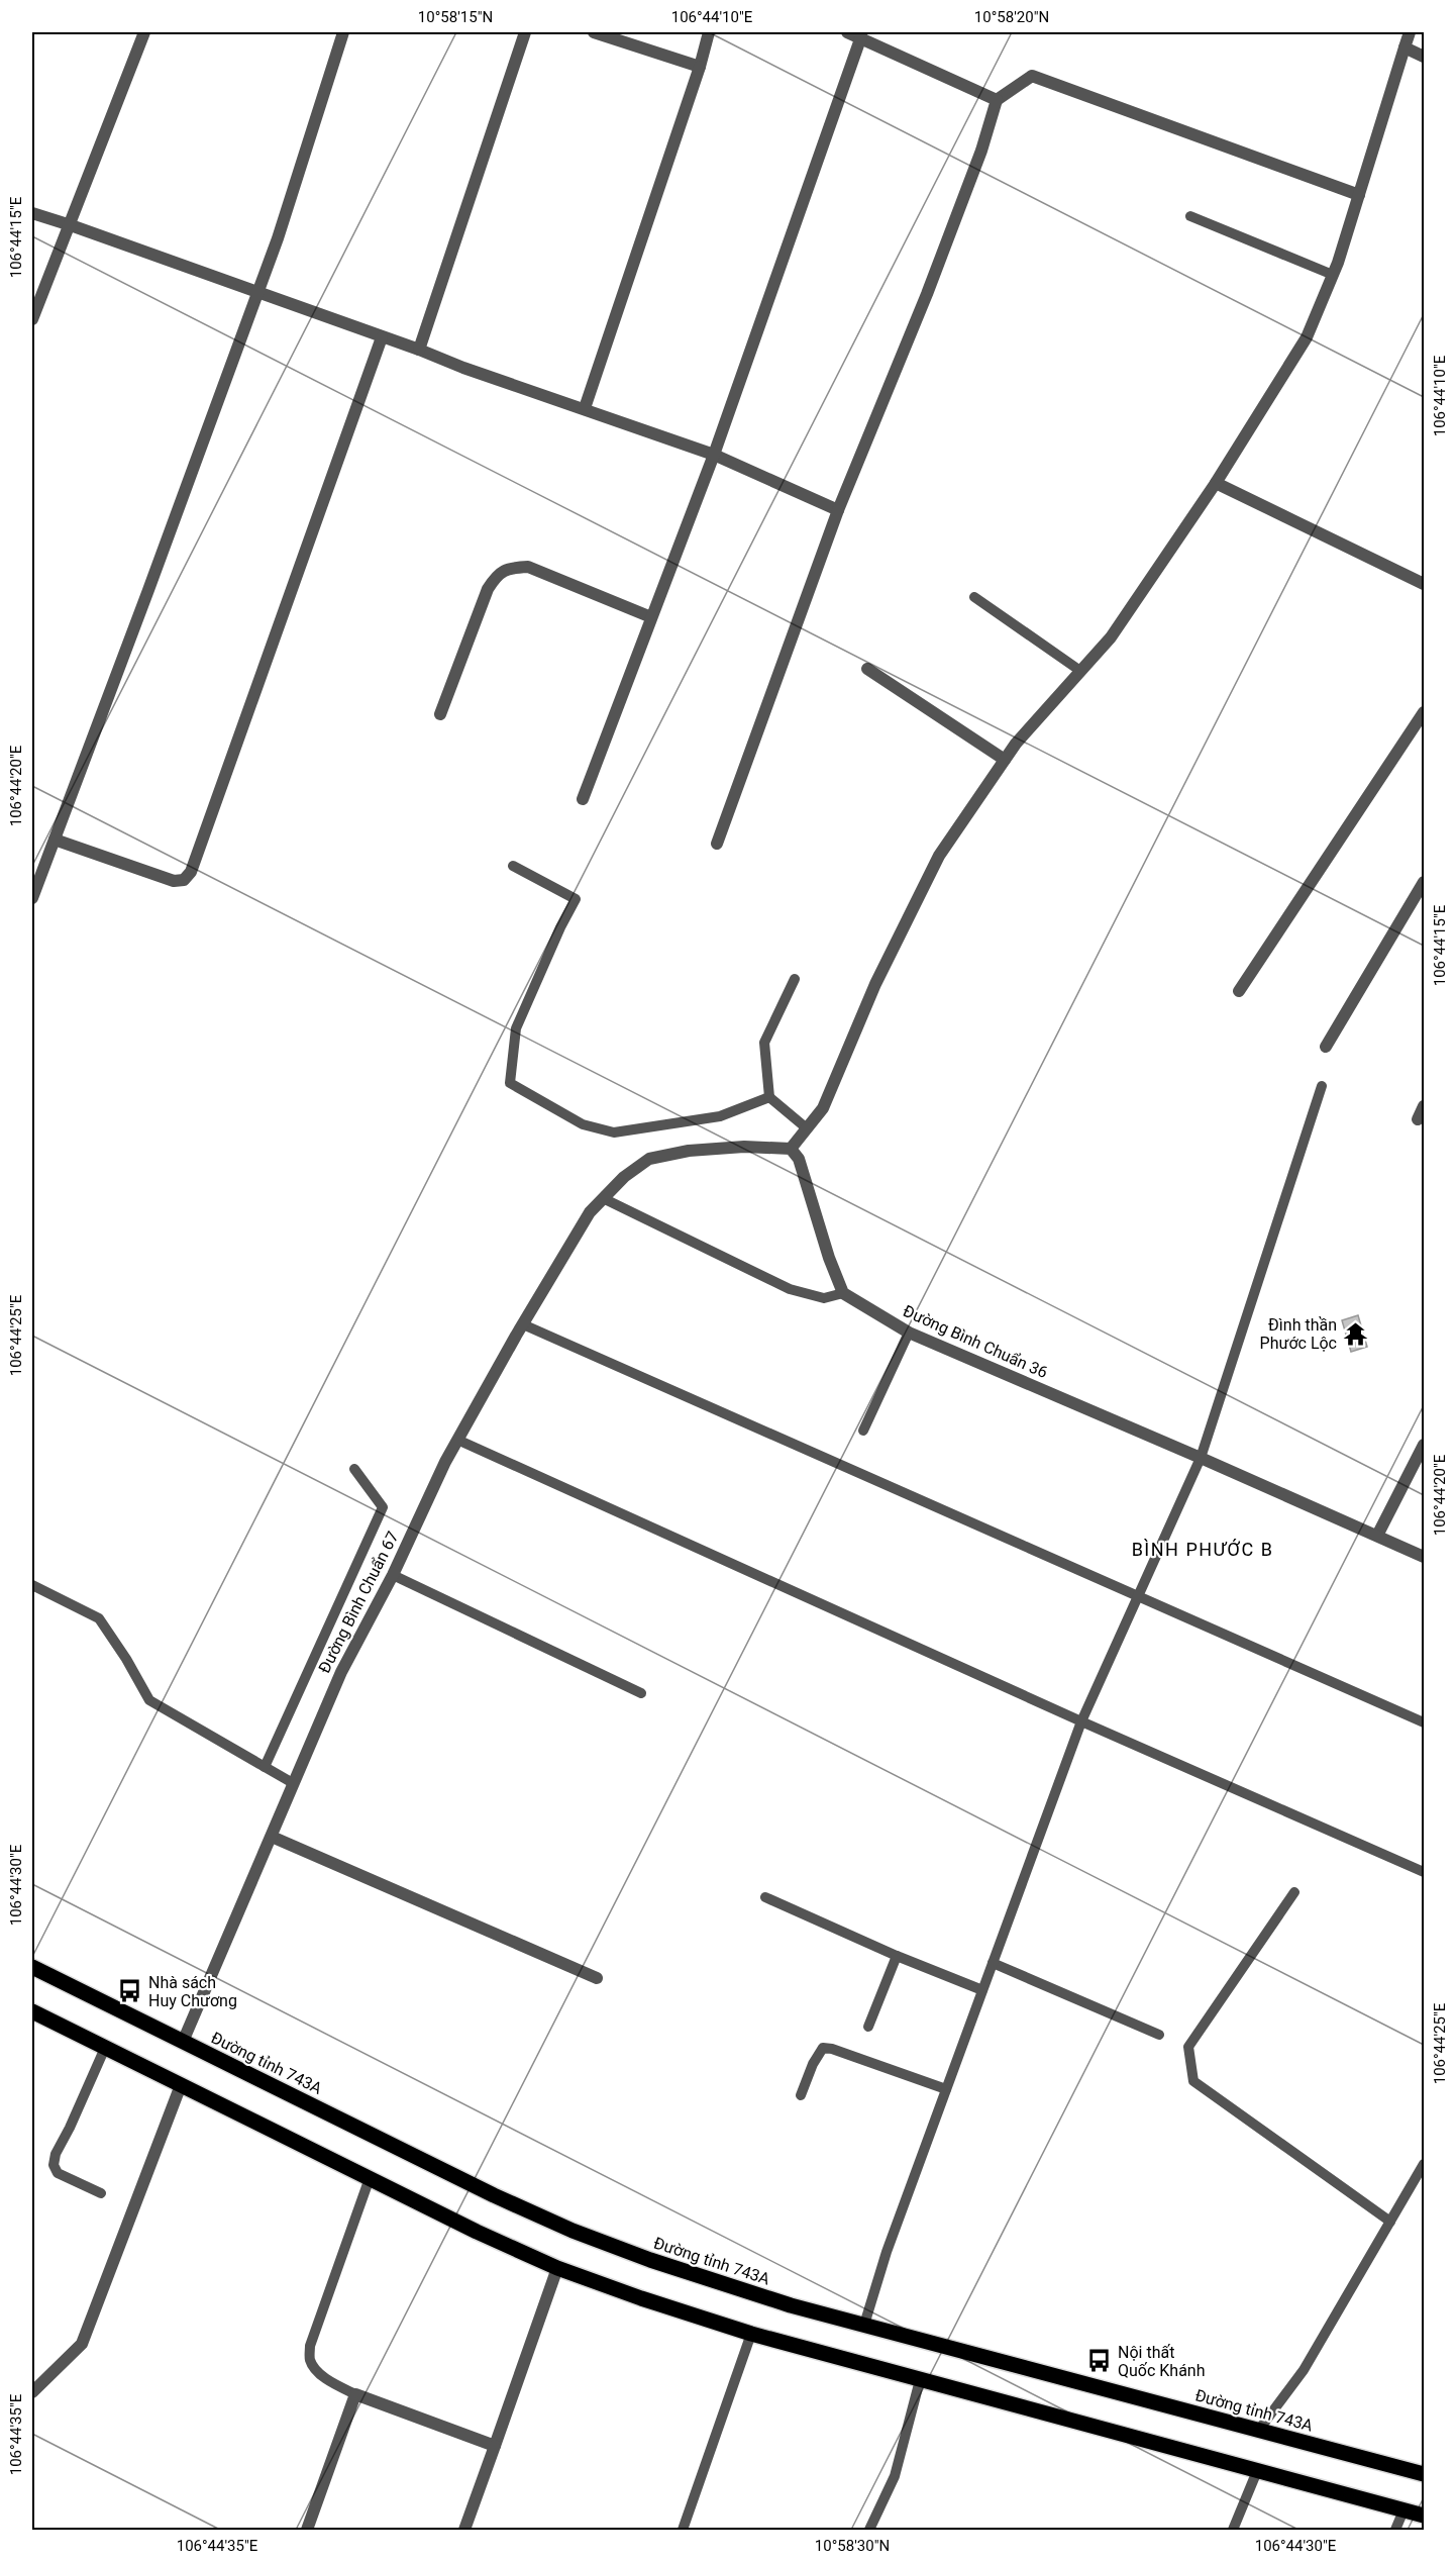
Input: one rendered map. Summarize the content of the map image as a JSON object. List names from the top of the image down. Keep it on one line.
{"streets":{"main road":["Đường tỉnh 743A"],"street":["Đường Bình Chuẩn 36","Đường Bình Chuẩn 67"]},"crossings":[["Đường Bình Chuẩn 67","Đường tỉnh 743A"]],"districts":["BÌNH PHƯỚC B"],"places":{"temple":["Đình thần Phước Lộc"],"bus stop":["Nhà sách Huy Chương","Nội thất Quốc Khánh"]},"coordinates":["10°58'15\"N","106°44'10\"E","10°58'20\"N","106°44'15\"E","106°44'20\"E","106°44'25\"E","106°44'30\"E","106°44'35\"E","10°58'30\"N"]}
